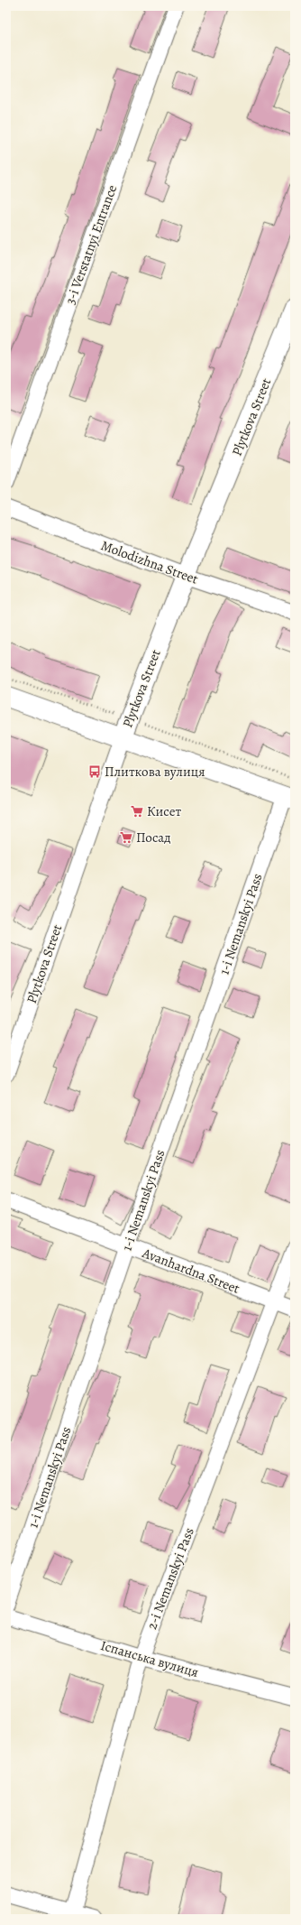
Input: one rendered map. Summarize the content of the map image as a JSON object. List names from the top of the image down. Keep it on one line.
{"streets":{"street":["3-i Verstatnyi Entrance","Plytkova Street","Molodizhna Street","1-i Nemanskyi Pass","Avanhardna Street","2-i Nemanskyi Pass","Іспанська вулиця"]},"crossings":[["Plytkova Street","Molodizhna Street"],["1-i Nemanskyi Pass","Avanhardna Street"],["Avanhardna Street","2-i Nemanskyi Pass"],["2-i Nemanskyi Pass","Іспанська вулиця"]],"places":{"bus stop":["Плиткова вулиця"],"supermarket":["Кисет","Посад"]}}
